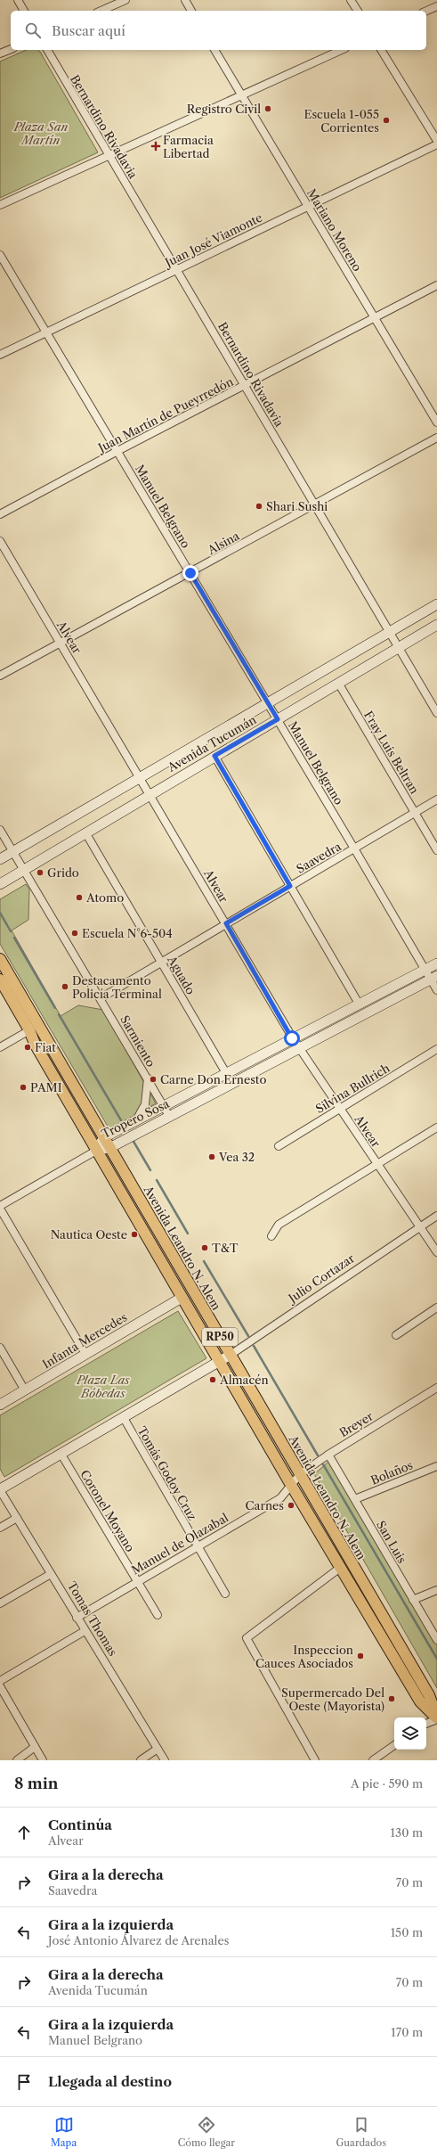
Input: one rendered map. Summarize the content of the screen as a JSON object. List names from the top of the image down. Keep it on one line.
{"streets":{"main road":["Avenida Leandro N. Alem","RP50"],"street":["Bernardino Rivadavia","Mariano Moreno","Juan José Viamonte","Juan Martín de Pueyrredón","Manuel Belgrano","Alsina","Alvear","Avenida Tucumán","Fray Luis Beltran","Saavedra","Aguado","Sarmiento","Silvina Bullrich","Tropero Sosa","Julio Cortazar","Infanta Mercedes","Breyer","Bolaños","Tomás Godoy Cruz","Coronel Moyano","San Luis","Manuel de Olazabal","Tomas Thomas"]},"crossings":[["Bernardino Rivadavia","Juan José Viamonte"],["Bernardino Rivadavia","Juan Martín de Pueyrredón"],["Bernardino Rivadavia","Alsina"],["Bernardino Rivadavia","Avenida Tucumán"],["Mariano Moreno","Juan José Viamonte"],["Mariano Moreno","Juan Martín de Pueyrredón"],["Juan José Viamonte","Manuel Belgrano"],["Juan Martín de Pueyrredón","Manuel Belgrano"],["Manuel Belgrano","Alsina"],["Manuel Belgrano","Avenida Tucumán"],["Manuel Belgrano","Saavedra"],["Manuel Belgrano","Tropero Sosa"],["Alsina","Alvear"],["Alvear","Avenida Tucumán"],["Alvear","Saavedra"],["Alvear","Silvina Bullrich"],["Alvear","Tropero Sosa"],["Alvear","Julio Cortazar"],["Avenida Tucumán","Fray Luis Beltran"],["Avenida Tucumán","Aguado"],["Avenida Tucumán","Sarmiento"],["Fray Luis Beltran","Saavedra"],["Saavedra","Aguado"],["Saavedra","Sarmiento"],["Aguado","Tropero Sosa"],["Sarmiento","Tropero Sosa"],["Tropero Sosa","Avenida Leandro N. Alem"],["Avenida Leandro N. Alem","Julio Cortazar"],["Avenida Leandro N. Alem","Infanta Mercedes"],["Avenida Leandro N. Alem","Breyer"],["Avenida Leandro N. Alem","Manuel de Olazabal"],["Julio Cortazar","Tomás Godoy Cruz"],["Julio Cortazar","Coronel Moyano"],["Julio Cortazar","Tomas Thomas"],["Breyer","San Luis"],["Breyer","Manuel de Olazabal"],["Bolaños","San Luis"],["Tomás Godoy Cruz","Manuel de Olazabal"],["Coronel Moyano","Manuel de Olazabal"],["Manuel de Olazabal","Tomas Thomas"]],"parks":["Plaza San Martín","Plaza Las Bóbedas"],"places":{"other":["Registro Civil","Escuela 1-055 Corrientes","Shari Sushi","Grido","Atomo","Escuela N°6-504","Destacamento Policía Terminal","Fiat","Carne Don Ernesto","PAMI","Vea 32","Nautica Oeste","T&T","Almacén","Carnes","Inspeccion Cauces Asociados","Supermercado Del Oeste (Mayorista)"],"health":["Farmacia Libertad"]},"page":{"search":"Buscar aquí","heading":["8 min","A pie · 590 m"],"list":[["Continúa","Alvear","130 m"],["Gira a la derecha","Saavedra","70 m"],["Gira a la izquierda","José Antonio Álvarez de Arenales","150 m"],["Gira a la derecha","Avenida Tucumán","70 m"],["Gira a la izquierda","Manuel Belgrano","170 m"],"Llegada al destino"],"nav":["Mapa","Cómo llegar","Guardados"]}}
